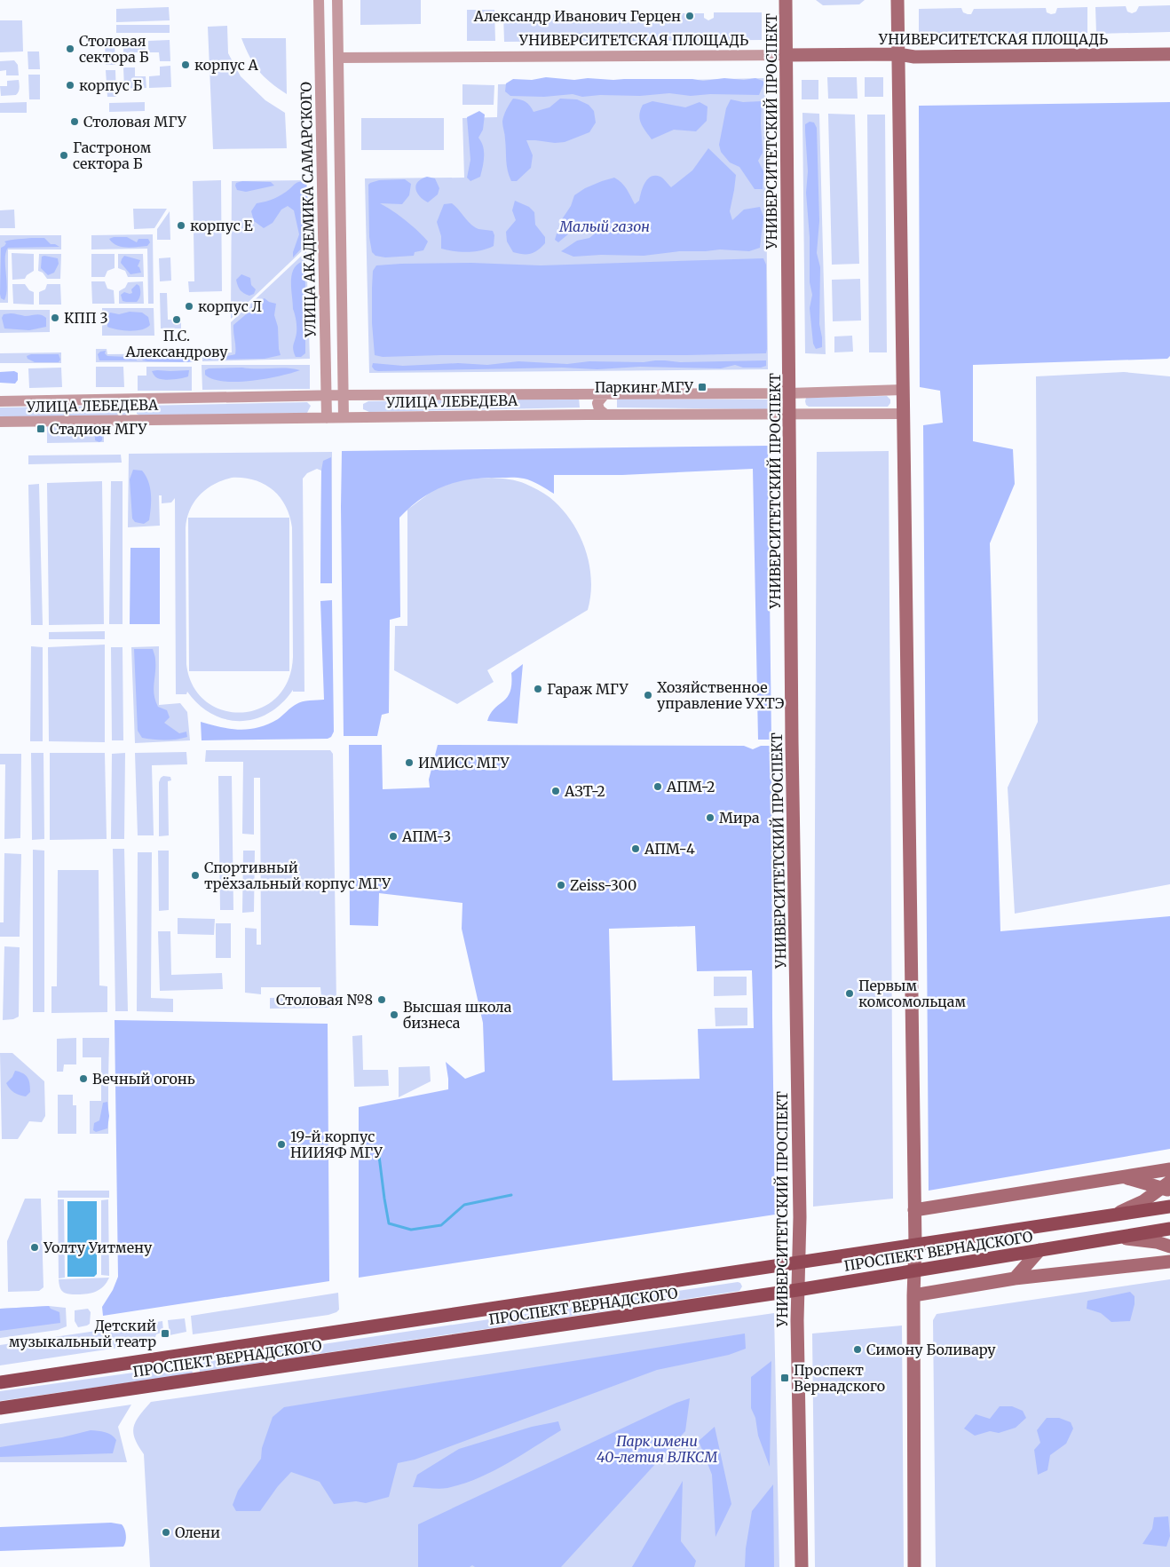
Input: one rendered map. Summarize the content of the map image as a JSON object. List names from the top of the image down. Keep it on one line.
{"streets":{"main road":["УНИВЕРСИТЕТСКАЯ ПЛОЩАДЬ","УНИВЕРСИТЕТСКИЙ ПРОСПЕКТ","ПРОСПЕКТ ВЕРНАДСКОГО"],"street":["УЛИЦА АКАДЕМИКА САМАРСКОГО","УЛИЦА ЛЕБЕДЕВА"]},"crossings":[["УНИВЕРСИТЕТСКАЯ ПЛОЩАДЬ","УНИВЕРСИТЕТСКИЙ ПРОСПЕКТ"],["УНИВЕРСИТЕТСКИЙ ПРОСПЕКТ","УЛИЦА ЛЕБЕДЕВА"],["УНИВЕРСИТЕТСКИЙ ПРОСПЕКТ","ПРОСПЕКТ ВЕРНАДСКОГО"],["УЛИЦА АКАДЕМИКА САМАРСКОГО","УЛИЦА ЛЕБЕДЕВА"]],"parks":["Малый газон","Парк имени 40-летия ВЛКСМ"],"places":{"other":["Александр Иванович Герцен","Столовая сектора Б","корпус А","корпус Б","Столовая МГУ","Гастроном сектора Б","корпус Е","корпус Л","КПП 3","П.С. Александрову","Гараж МГУ","Хозяйственное управление УХТЭ","ИМИСС МГУ","АПМ-2","АЗТ-2","Мира","АПМ-3","АПМ-4","Спортивный трёхзальный корпус МГУ","Zeiss-300","Первым комсомольцам","Столовая №8","Высшая школа бизнеса","Вечный огонь","19-й корпус НИИЯФ МГУ","Уолту Уитмену","Симону Боливару","Олени"],"transit":["Паркинг МГУ","Стадион МГУ","Детский музыкальный театр","Проспект Вернадского"]}}
